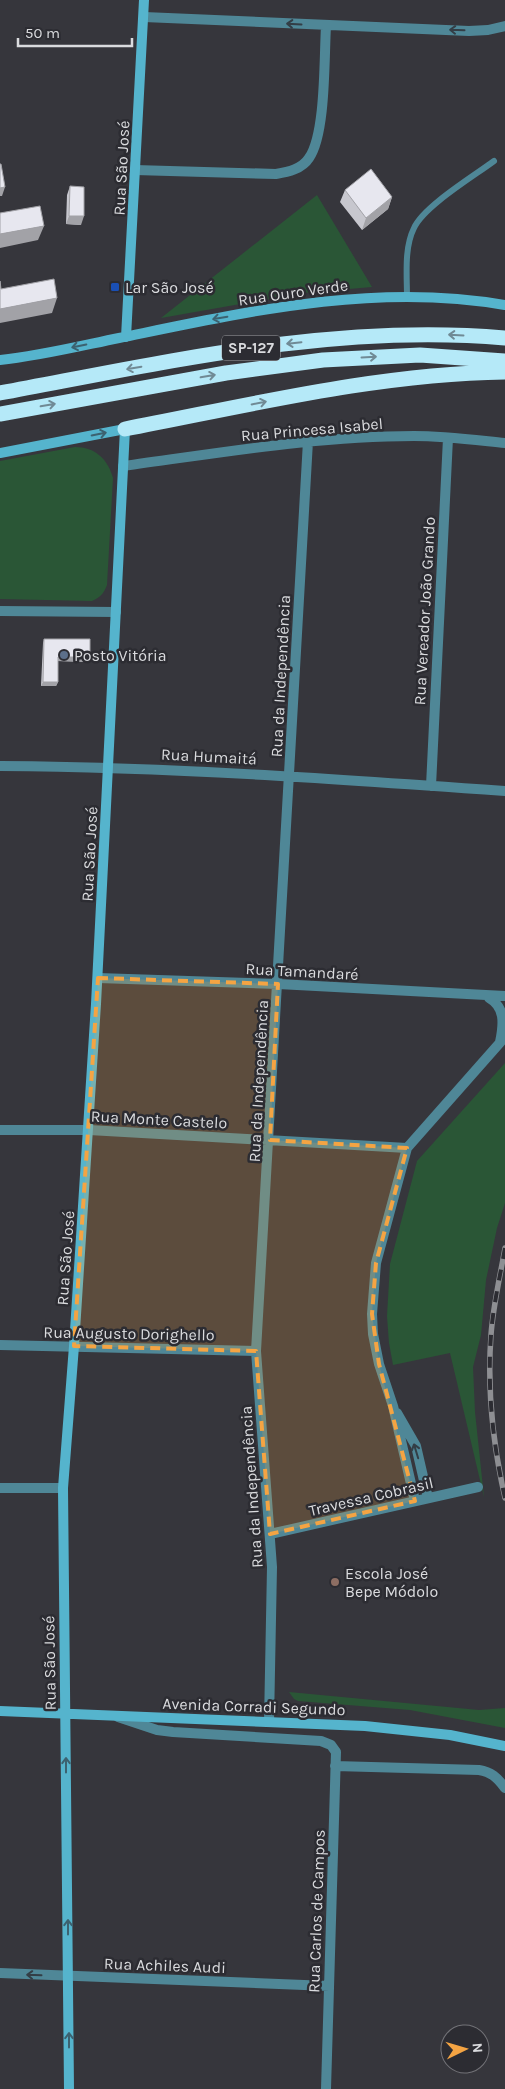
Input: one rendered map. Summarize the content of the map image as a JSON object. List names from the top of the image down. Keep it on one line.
{"streets":{"highway":["SP-127"],"street":["Rua São José","Rua Ouro Verde","Rua Princesa Isabel","Rua Vereador João Grando","Rua da Independência","Rua Humaitá","Rua Tamandaré","Rua Monte Castelo","Rua Augusto Dorighello","Travessa Cobrasil","Avenida Corradi Segundo","Rua Carlos de Campos","Rua Achiles Audi"]},"crossings":[["Rua São José","Rua Ouro Verde"],["Rua São José","Rua Princesa Isabel"],["Rua São José","Rua Humaitá"],["Rua São José","Rua Tamandaré"],["Rua São José","Rua Monte Castelo"],["Rua São José","Rua Augusto Dorighello"],["Rua São José","Avenida Corradi Segundo"],["Rua São José","Rua Achiles Audi"],["Rua Princesa Isabel","Rua Vereador João Grando"],["Rua Princesa Isabel","Rua da Independência"],["Rua Vereador João Grando","Rua Humaitá"],["Rua da Independência","Rua Humaitá"],["Rua da Independência","Rua Tamandaré"],["Rua da Independência","Rua Monte Castelo"],["Rua da Independência","Rua Augusto Dorighello"],["Rua da Independência","Travessa Cobrasil"],["Rua da Independência","Avenida Corradi Segundo"],["Avenida Corradi Segundo","Rua Carlos de Campos"],["Rua Carlos de Campos","Rua Achiles Audi"]],"one_way":["Rua Ouro Verde"],"places":{"transit":["Lar São José"],"other":["Posto Vitória","Escola José Bepe Módolo"]},"scale_bar":"50 m","north":"right"}
